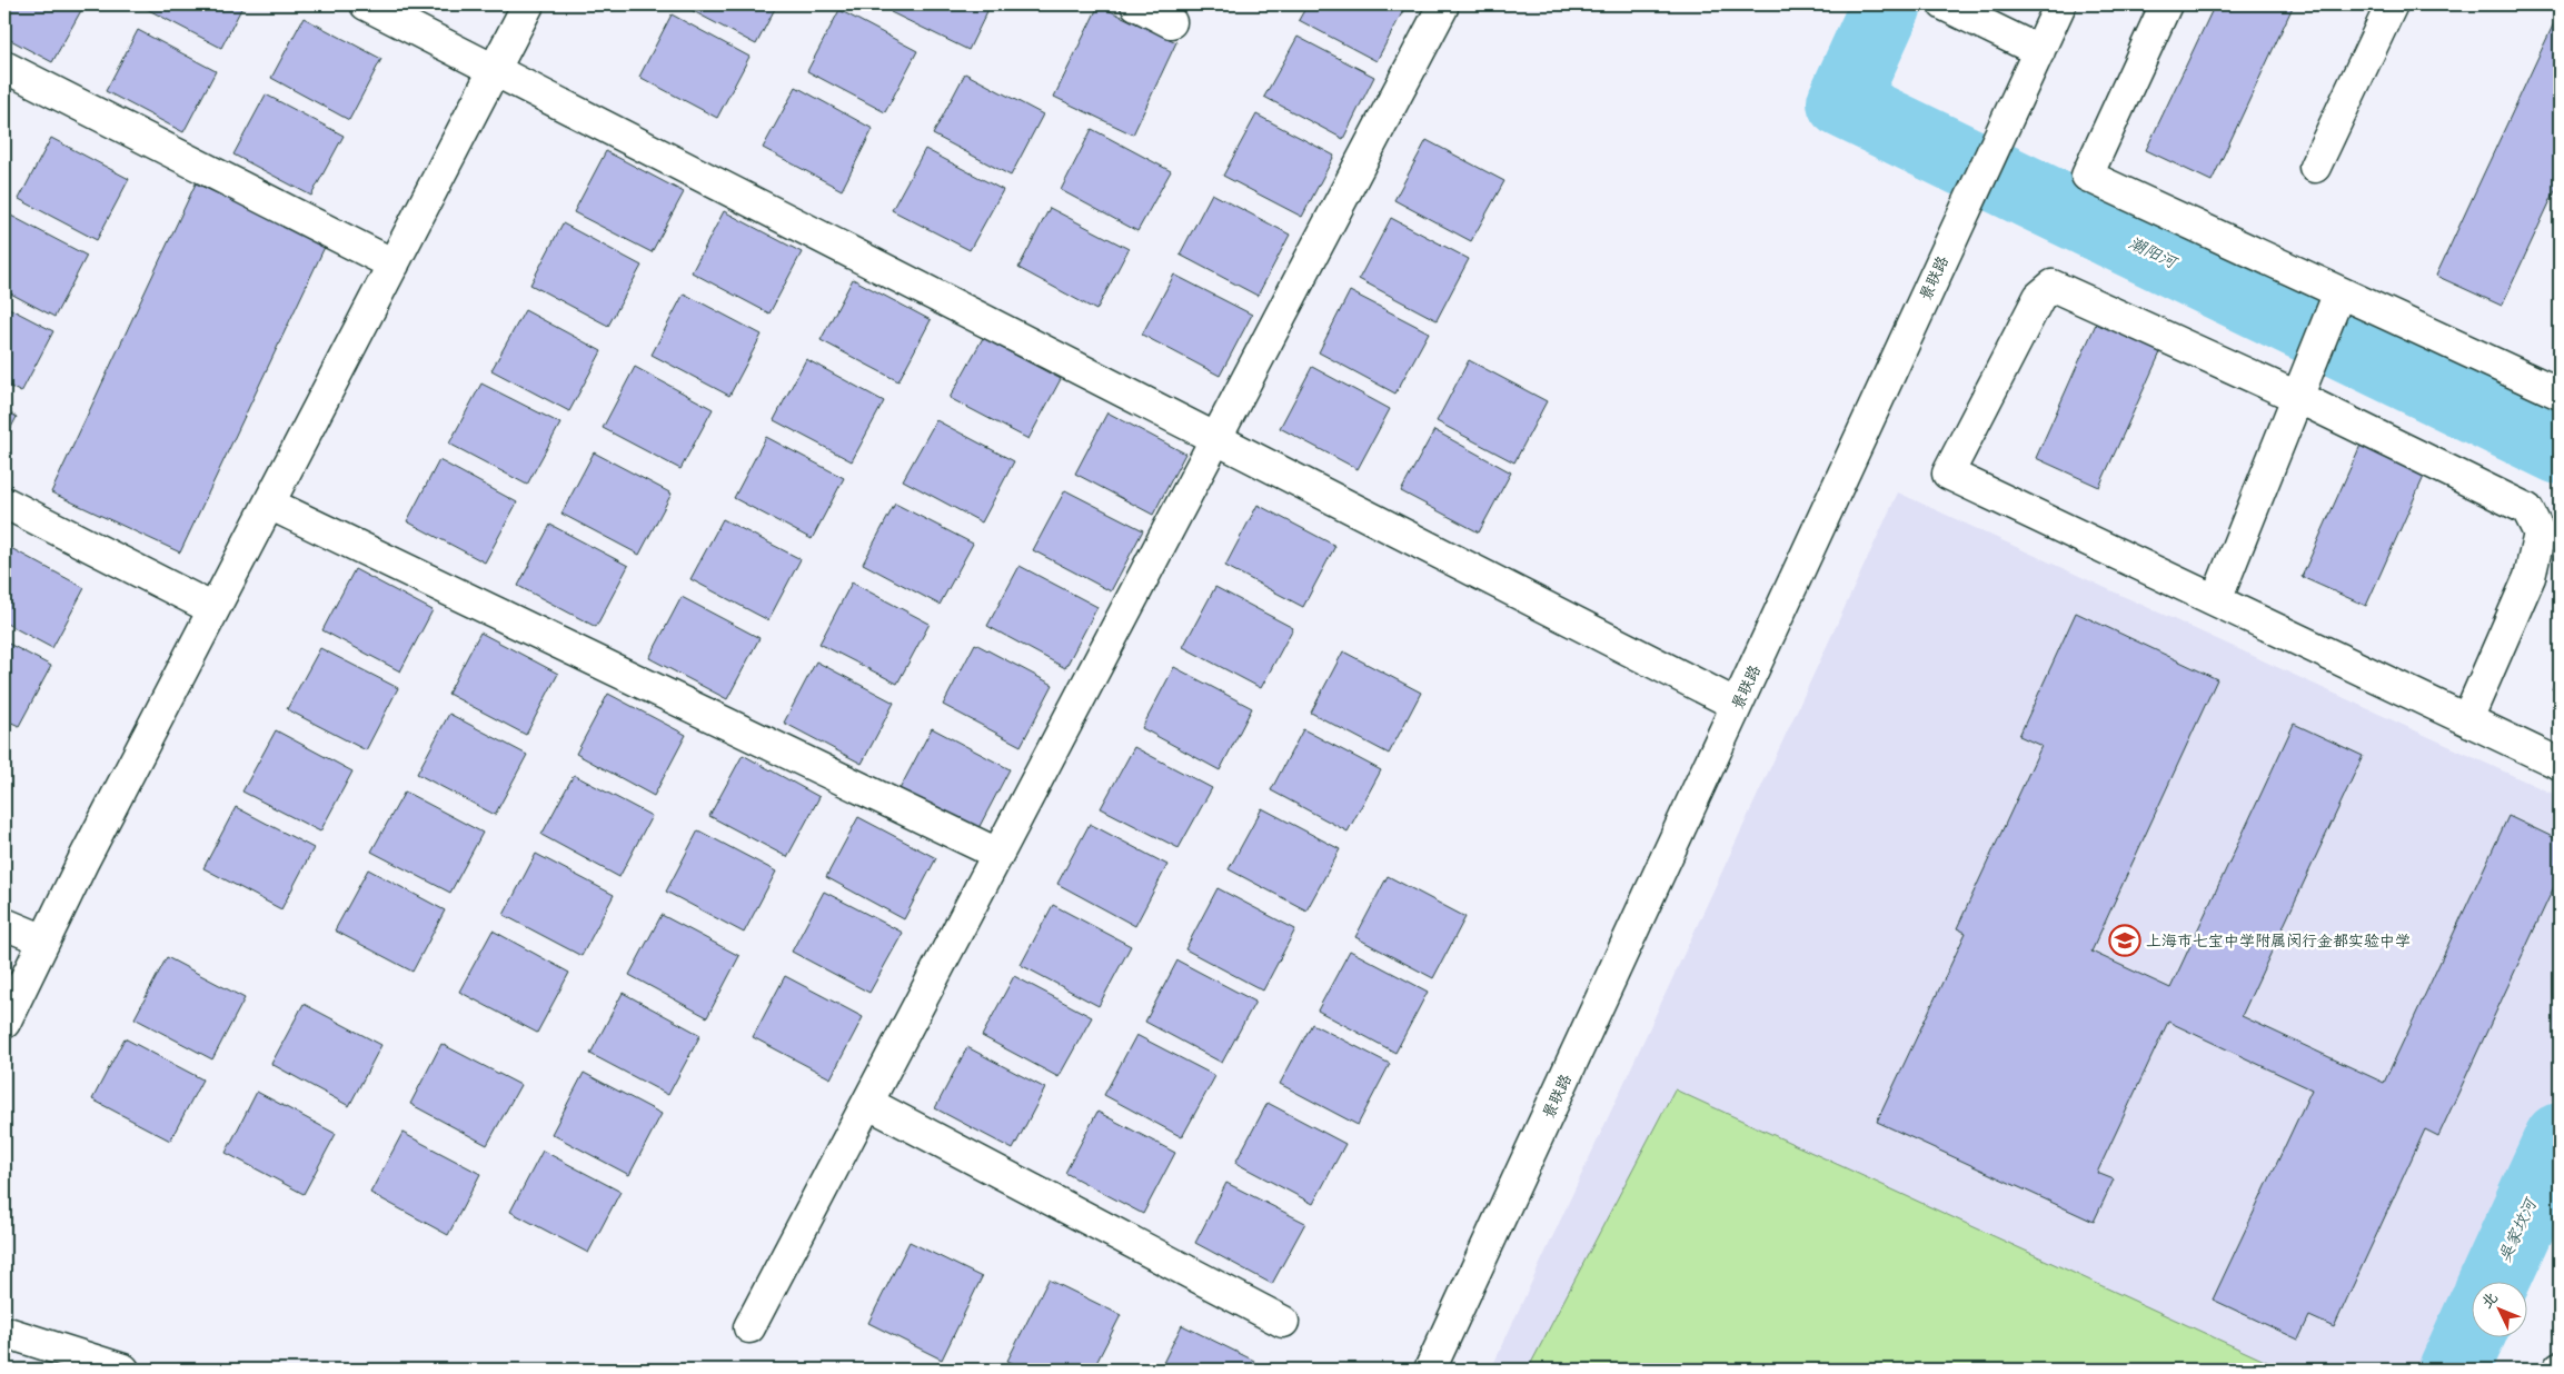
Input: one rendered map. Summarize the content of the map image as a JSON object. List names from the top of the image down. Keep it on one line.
{"streets":{"street":["景联路"]},"water":["潮阳河","吴家坟河"],"places":{"school or university":["上海市七宝中学附属闵行金都实验中学"]},"north":"top left"}
